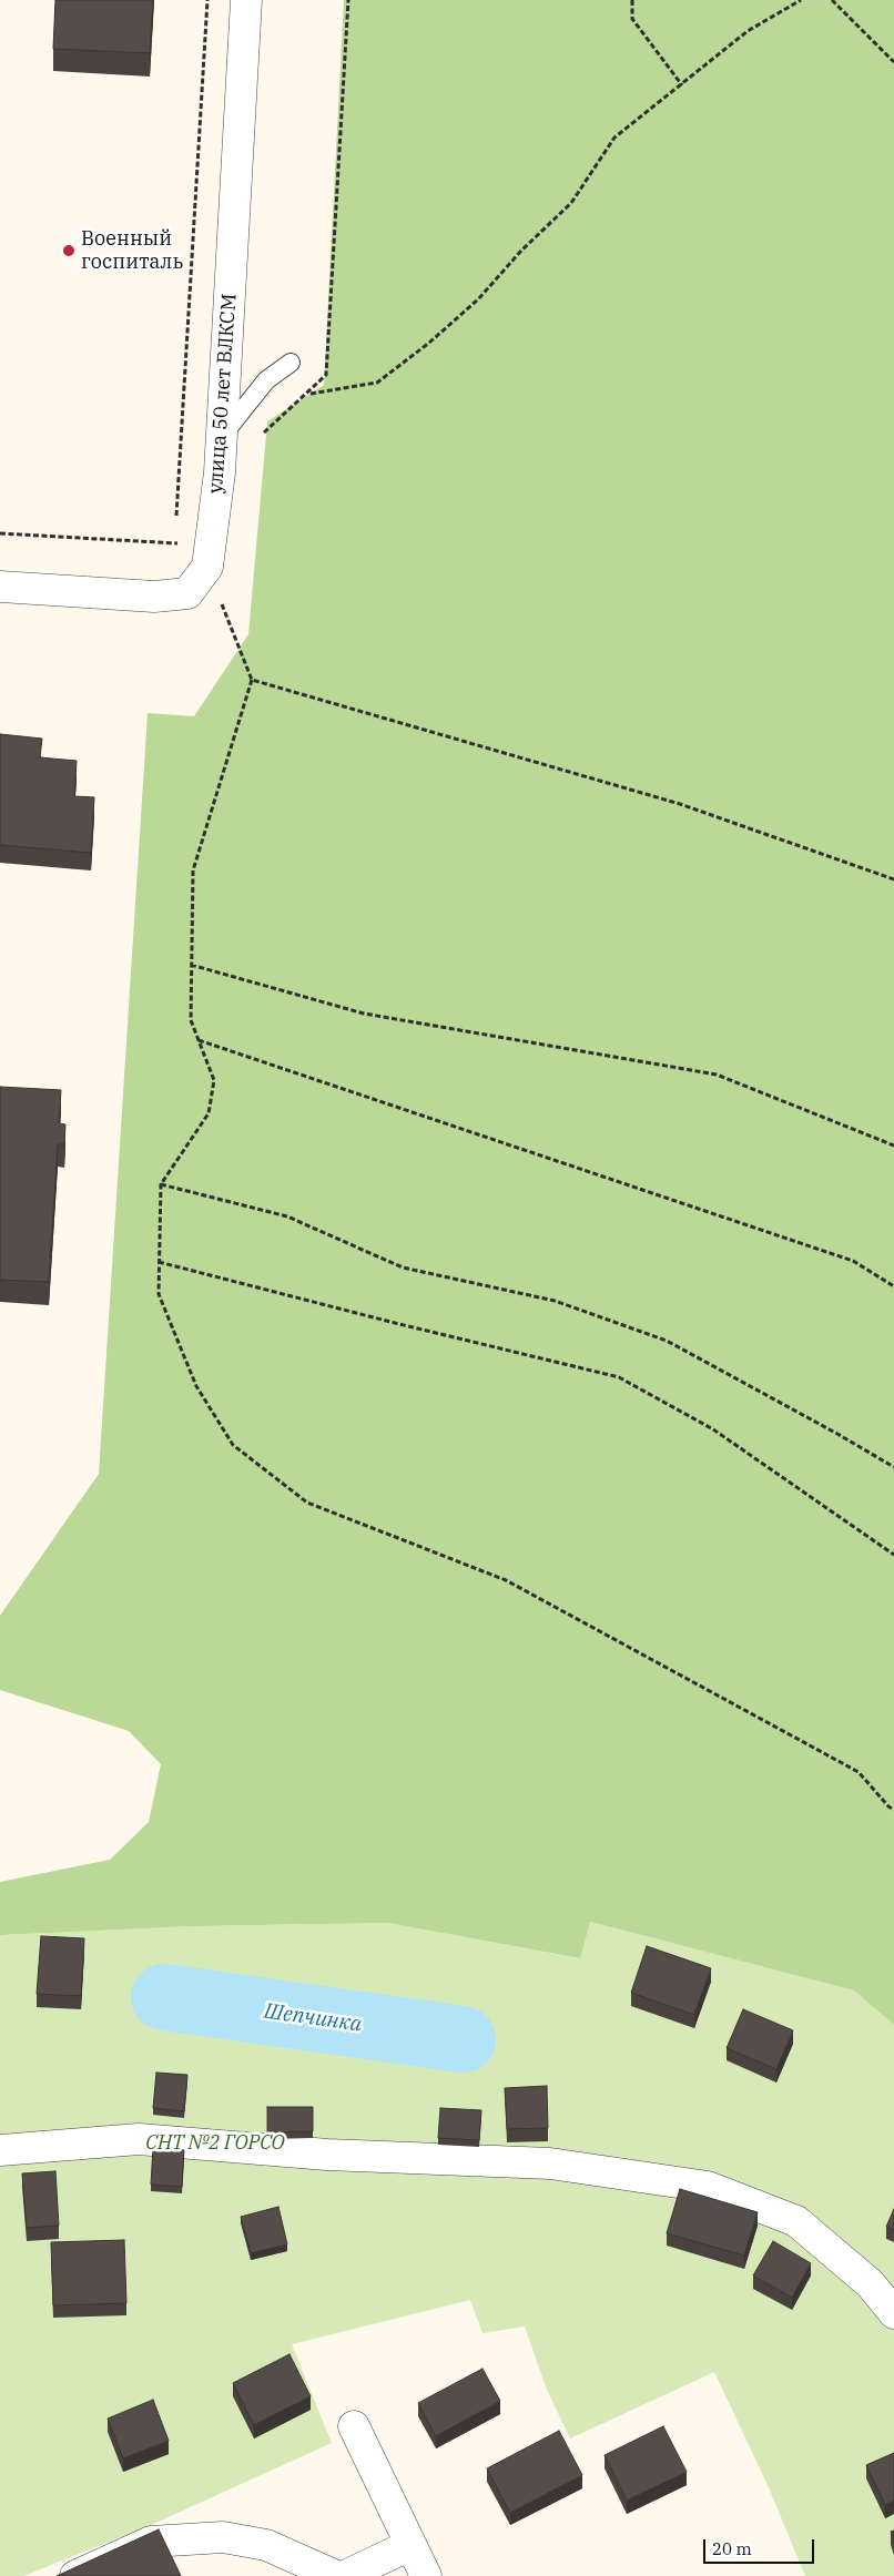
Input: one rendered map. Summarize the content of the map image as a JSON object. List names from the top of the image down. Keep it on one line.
{"streets":{"street":["улица 50 лет ВЛКСМ"]},"water":["Шепчинка"],"parks":["СНТ №2 ГОРСО"],"places":["Военный госпиталь"],"scale_bar":"20 m"}
